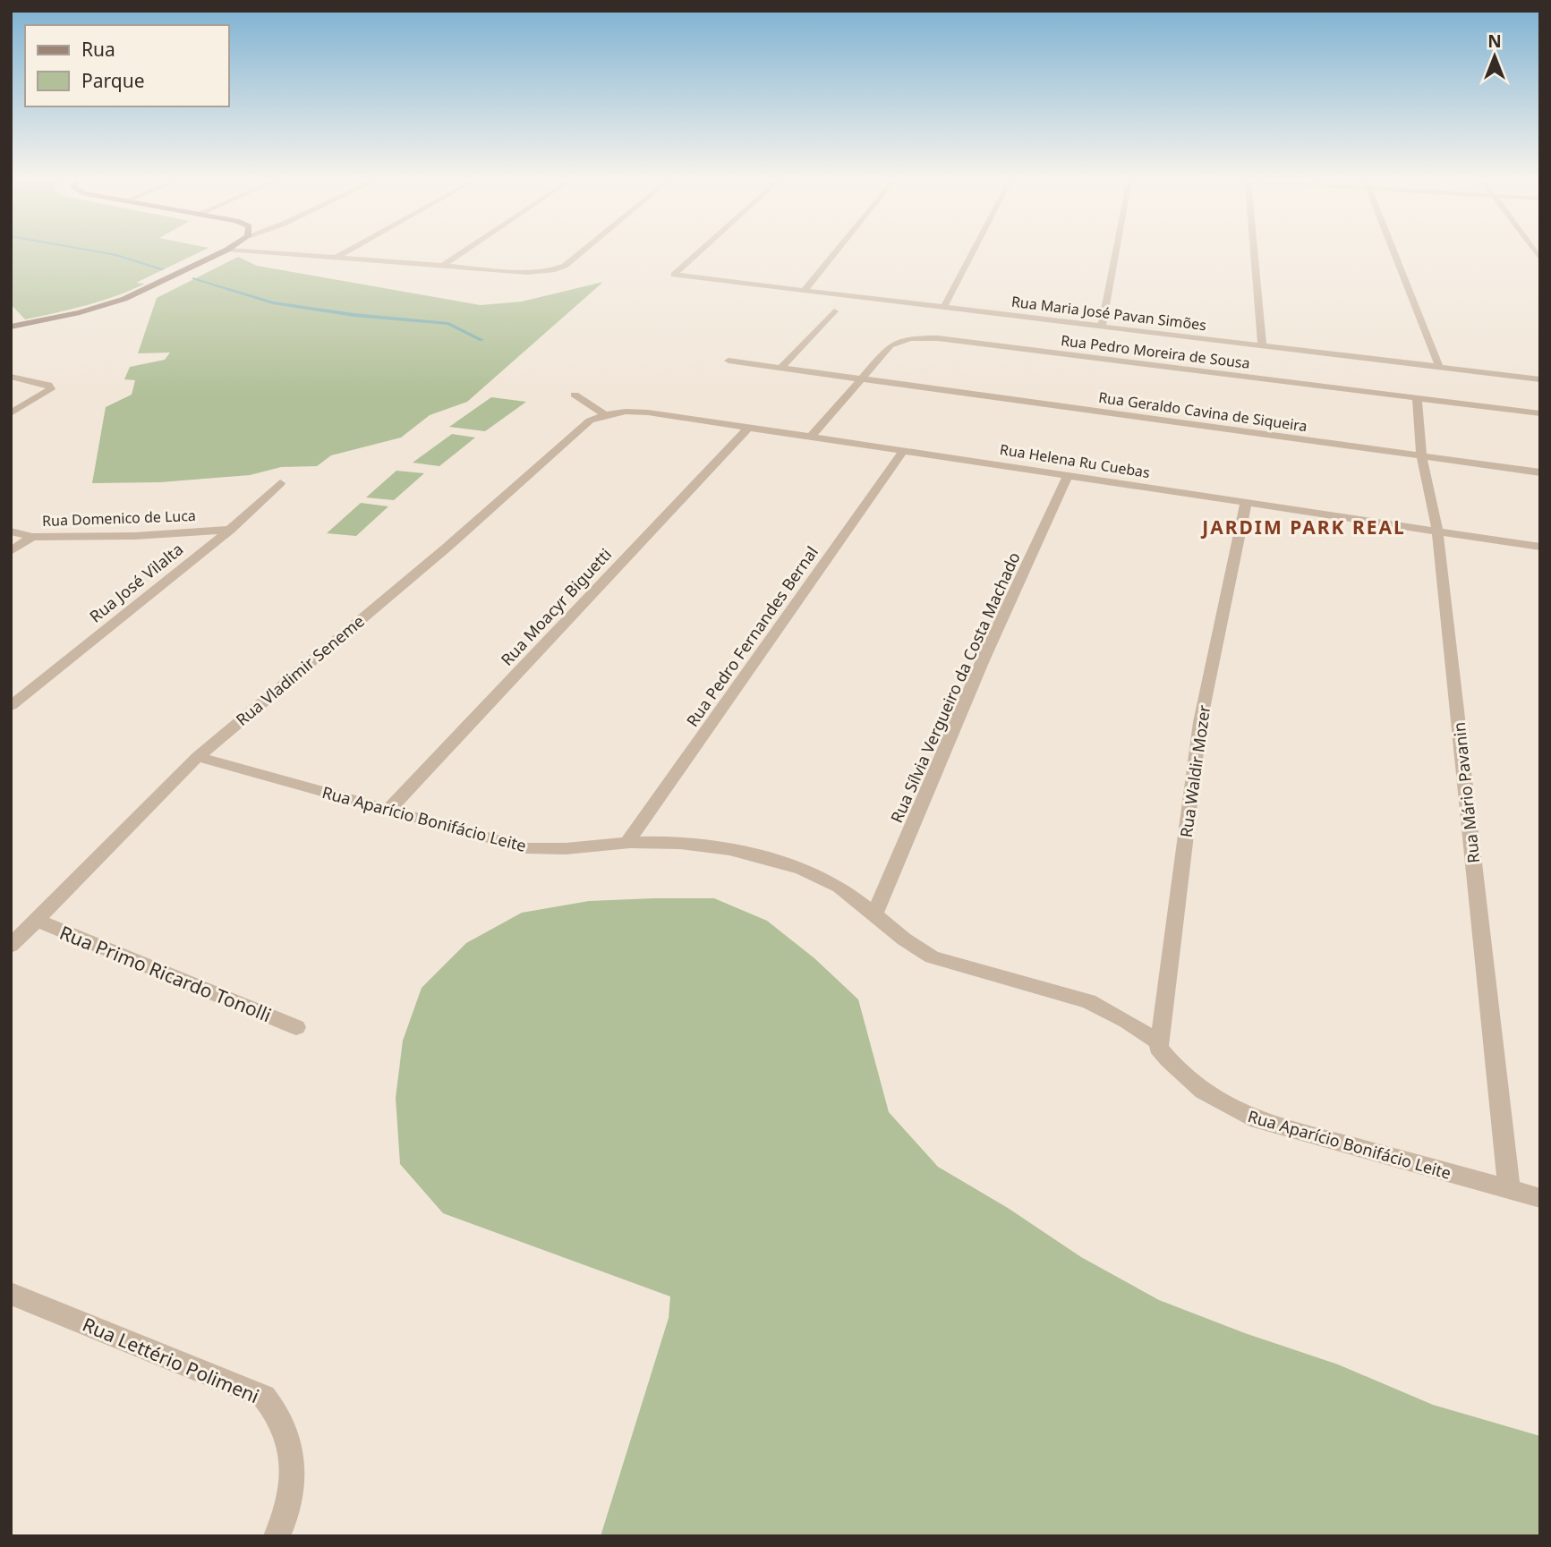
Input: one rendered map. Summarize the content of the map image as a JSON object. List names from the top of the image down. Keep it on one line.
{"streets":{"street":["Rua Maria José Pavan Simões","Rua Pedro Moreira de Sousa","Rua Geraldo Cavina de Siqueira","Rua Helena Ru Cuebas","Rua Domenico de Luca","Rua José Vilalta","Rua Moacyr Biguetti","Rua Pedro Fernandes Bernal","Rua Vladimir Seneme","Rua Sílvia Vergueiro da Costa Machado","Rua Waldir Mozer","Rua Mário Pavanin","Rua Aparício Bonifácio Leite","Rua Primo Ricardo Tonolli","Rua Lettério Polimeni"]},"crossings":[["Rua Pedro Moreira de Sousa","Rua Geraldo Cavina de Siqueira"],["Rua Pedro Moreira de Sousa","Rua Helena Ru Cuebas"],["Rua Pedro Moreira de Sousa","Rua Mário Pavanin"],["Rua Geraldo Cavina de Siqueira","Rua Mário Pavanin"],["Rua Helena Ru Cuebas","Rua Moacyr Biguetti"],["Rua Helena Ru Cuebas","Rua Pedro Fernandes Bernal"],["Rua Helena Ru Cuebas","Rua Vladimir Seneme"],["Rua Helena Ru Cuebas","Rua Sílvia Vergueiro da Costa Machado"],["Rua Helena Ru Cuebas","Rua Waldir Mozer"],["Rua Helena Ru Cuebas","Rua Mário Pavanin"],["Rua Domenico de Luca","Rua José Vilalta"],["Rua Moacyr Biguetti","Rua Aparício Bonifácio Leite"],["Rua Pedro Fernandes Bernal","Rua Aparício Bonifácio Leite"],["Rua Vladimir Seneme","Rua Aparício Bonifácio Leite"],["Rua Vladimir Seneme","Rua Primo Ricardo Tonolli"],["Rua Sílvia Vergueiro da Costa Machado","Rua Aparício Bonifácio Leite"],["Rua Waldir Mozer","Rua Aparício Bonifácio Leite"],["Rua Mário Pavanin","Rua Aparício Bonifácio Leite"]],"districts":["JARDIM PARK REAL"],"legend":["Rua","Parque"],"north":"top"}
